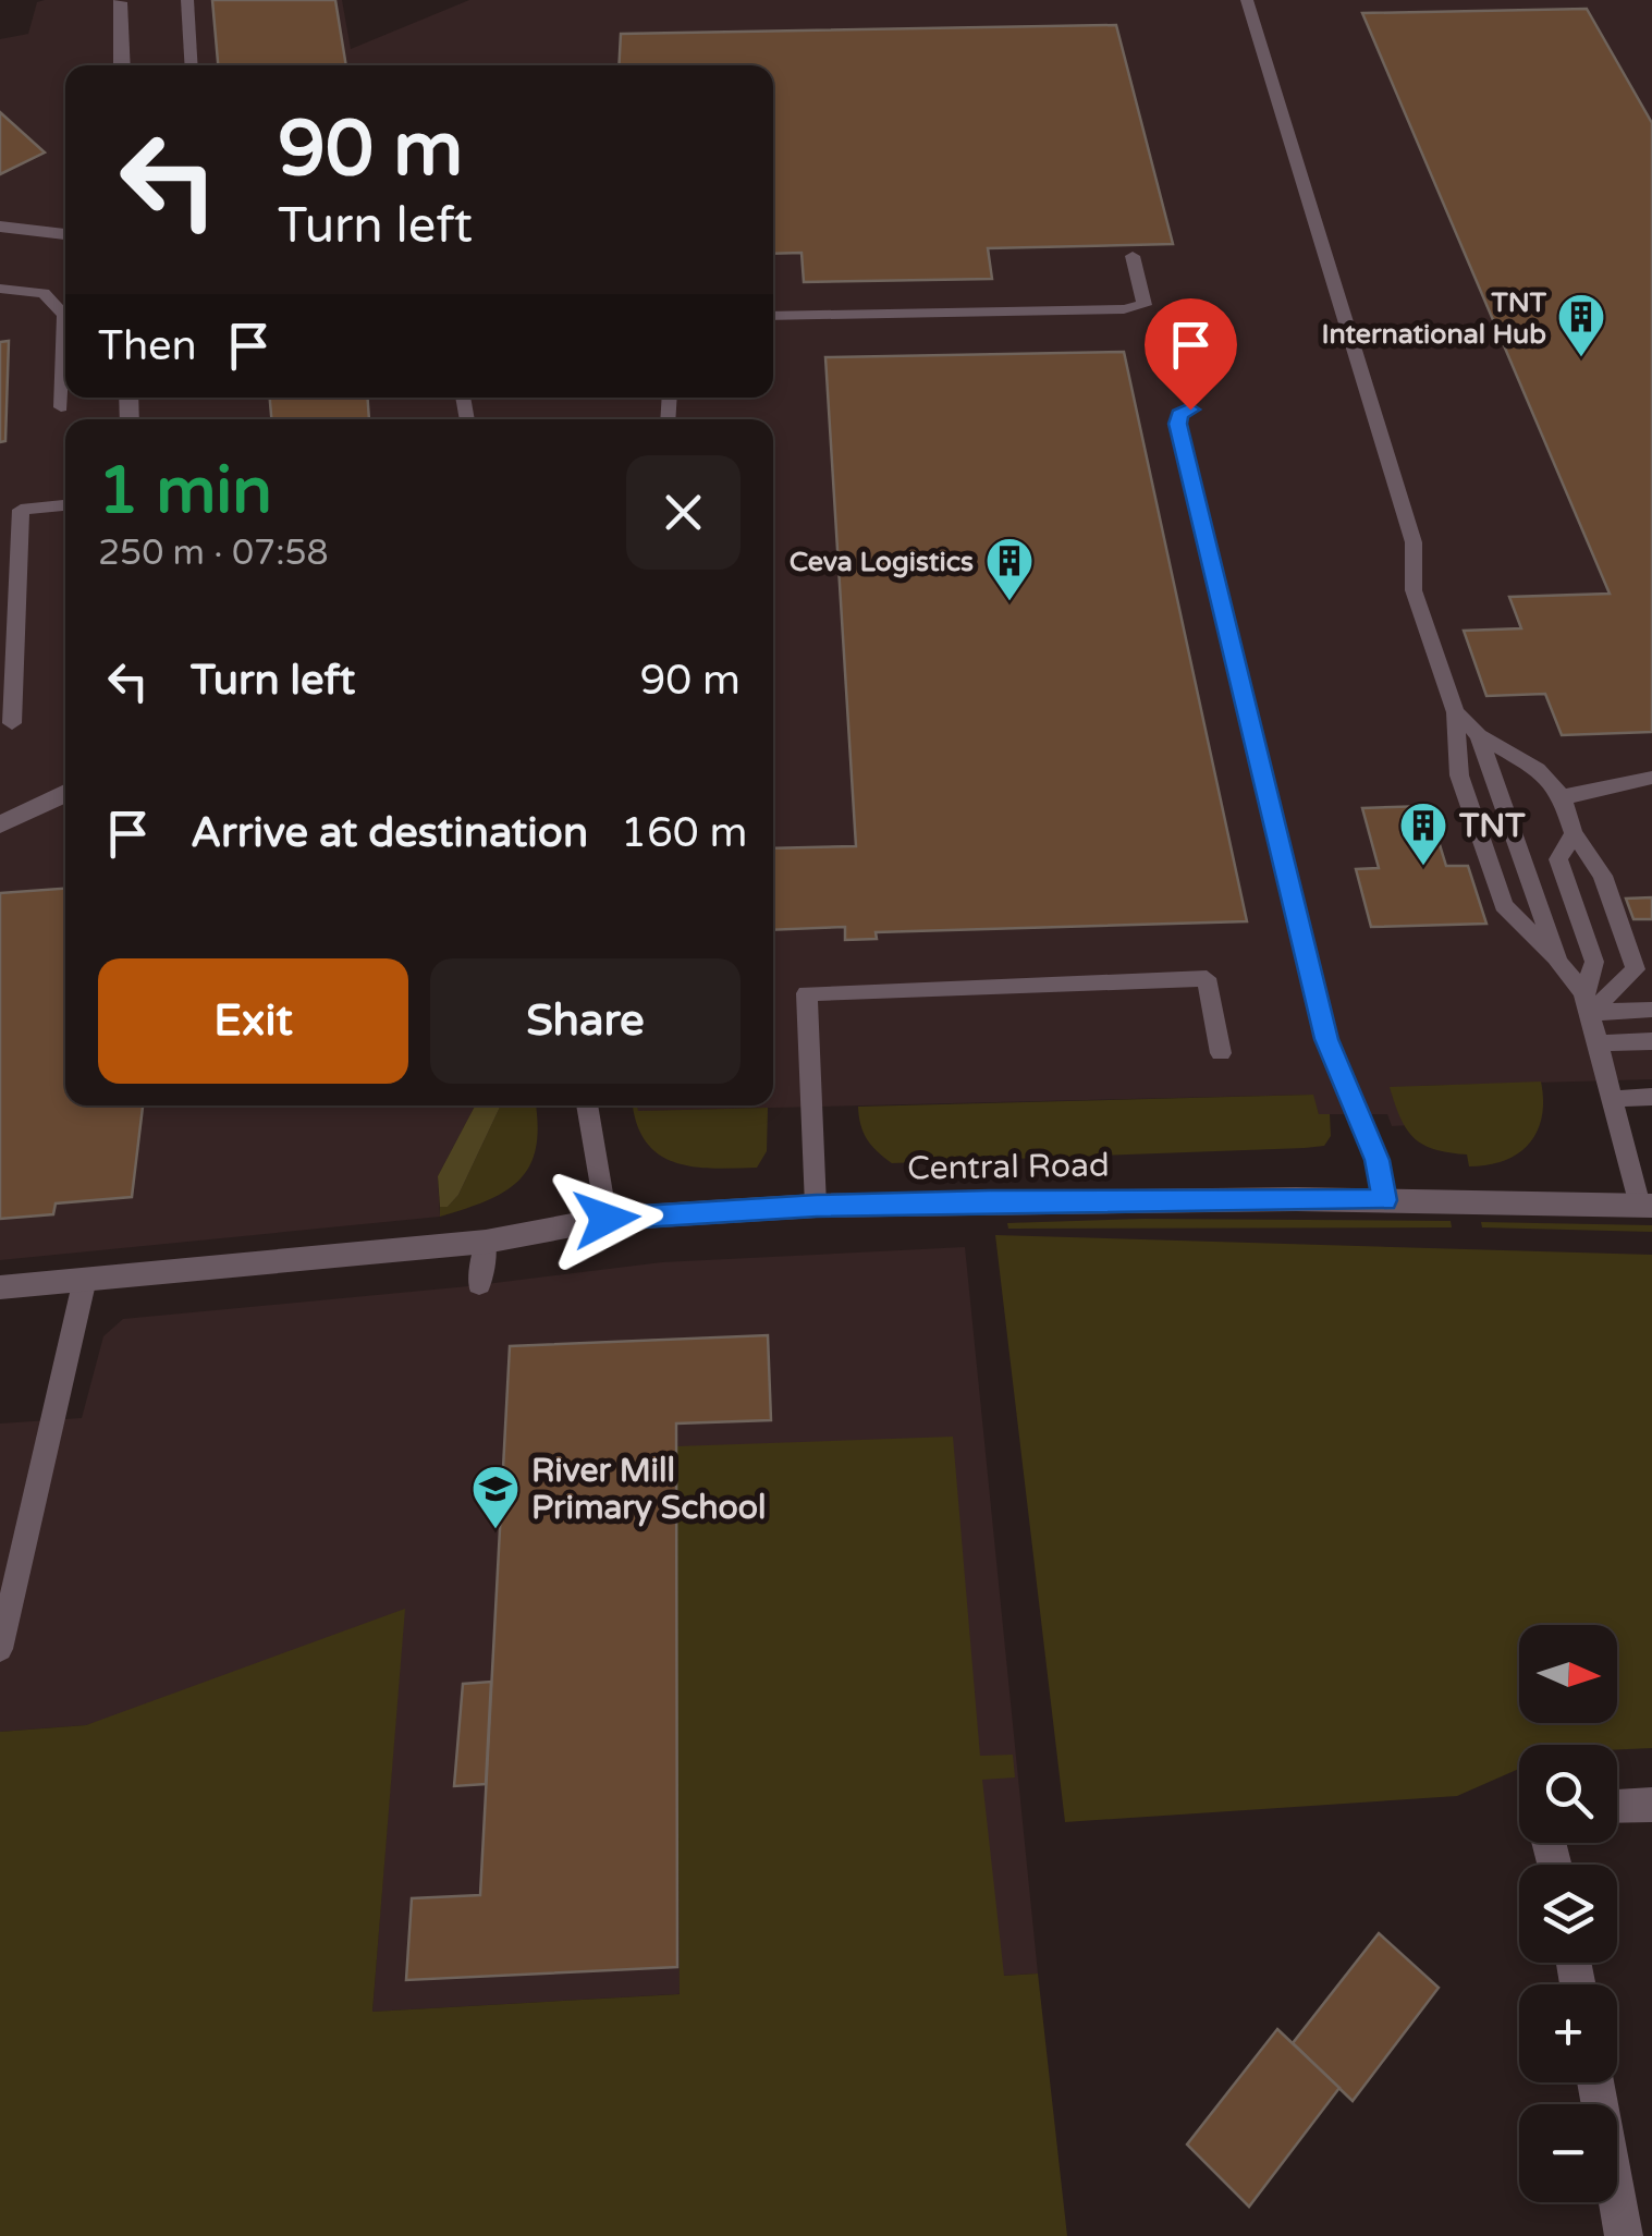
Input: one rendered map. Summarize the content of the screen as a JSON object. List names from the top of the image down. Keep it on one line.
{"streets":{"street":["Central Road"]},"places":{"building":["TNT International Hub","Ceva Logistics","TNT"],"school or university":["River Mill Primary School"]},"north":"right","page":{"turn":["90 m","Turn left"],"then":"Then","heading":["1 min","250 m · 07:58"],"list":[{"name":"Turn left","value":"90 m"},{"name":"Arrive at destination","value":"160 m"}],"buttons":["Exit","Share"],"map_buttons":["+","−"]}}
